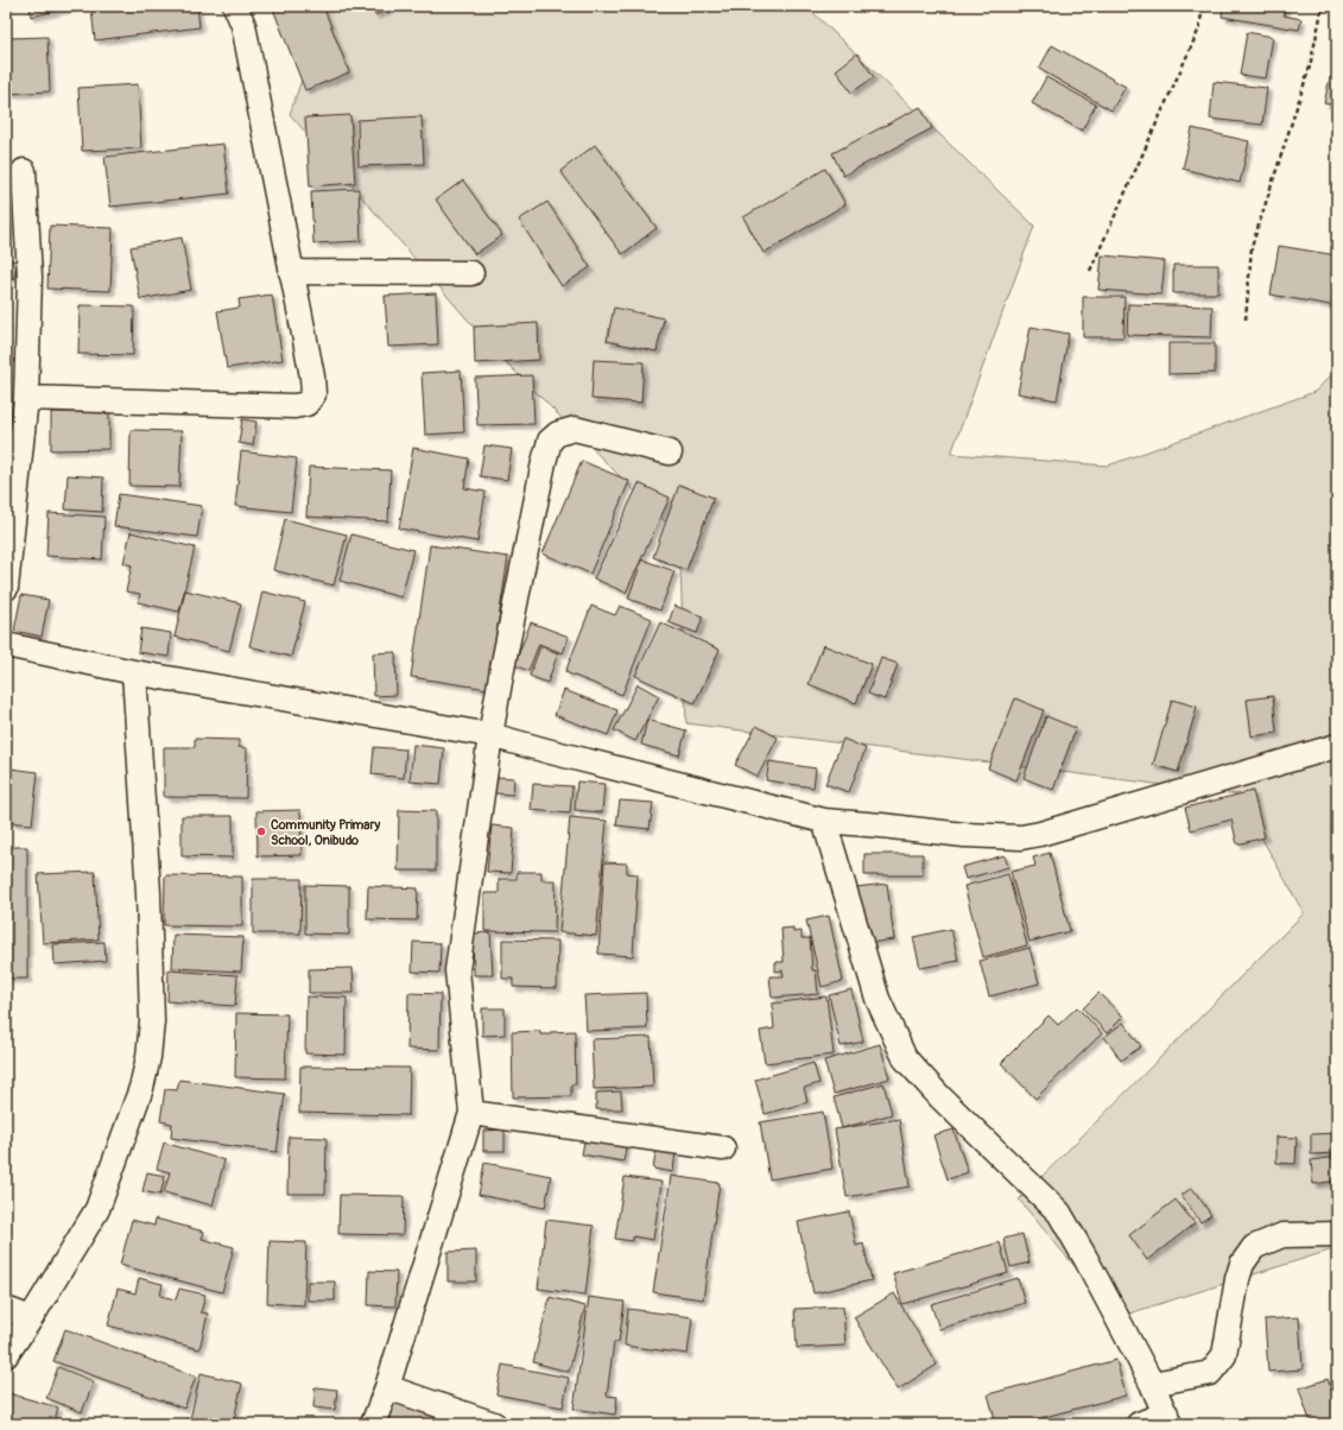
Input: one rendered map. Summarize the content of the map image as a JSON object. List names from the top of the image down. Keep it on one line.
{"places":["Community Primary School, Onibudo"]}
